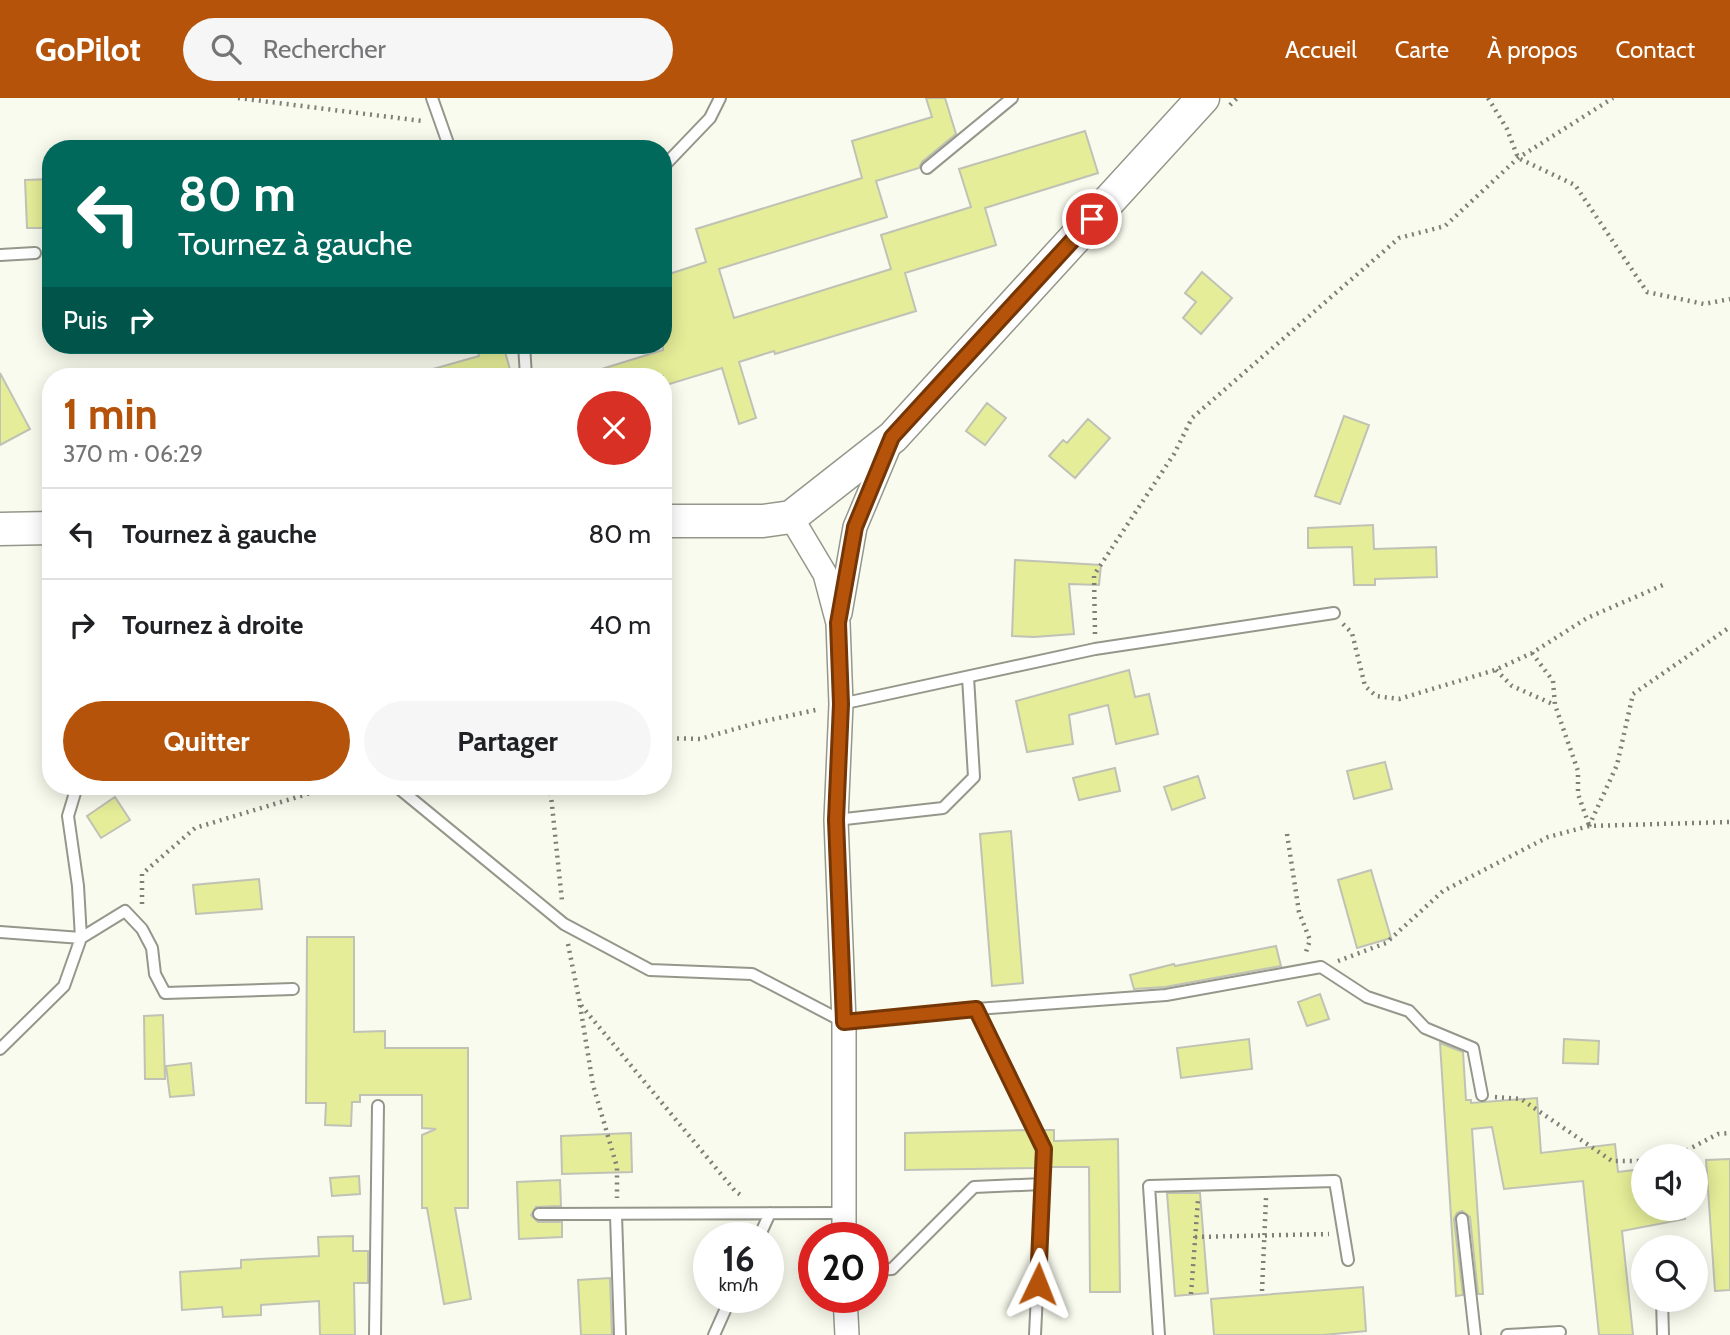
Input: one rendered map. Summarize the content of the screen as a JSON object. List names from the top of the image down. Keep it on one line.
{"page":{"header":"GoPilot","search":"Rechercher","nav":["Accueil","Carte","À propos","Contact"],"turn":["80 m","Tournez à gauche"],"then":"Puis","heading":["1 min","370 m · 06:29"],"list":[{"name":"Tournez à gauche","value":"80 m"},{"name":"Tournez à droite","value":"40 m"}],"buttons":["Quitter","Partager"],"speed":"16 km/h","limit":"20"}}
